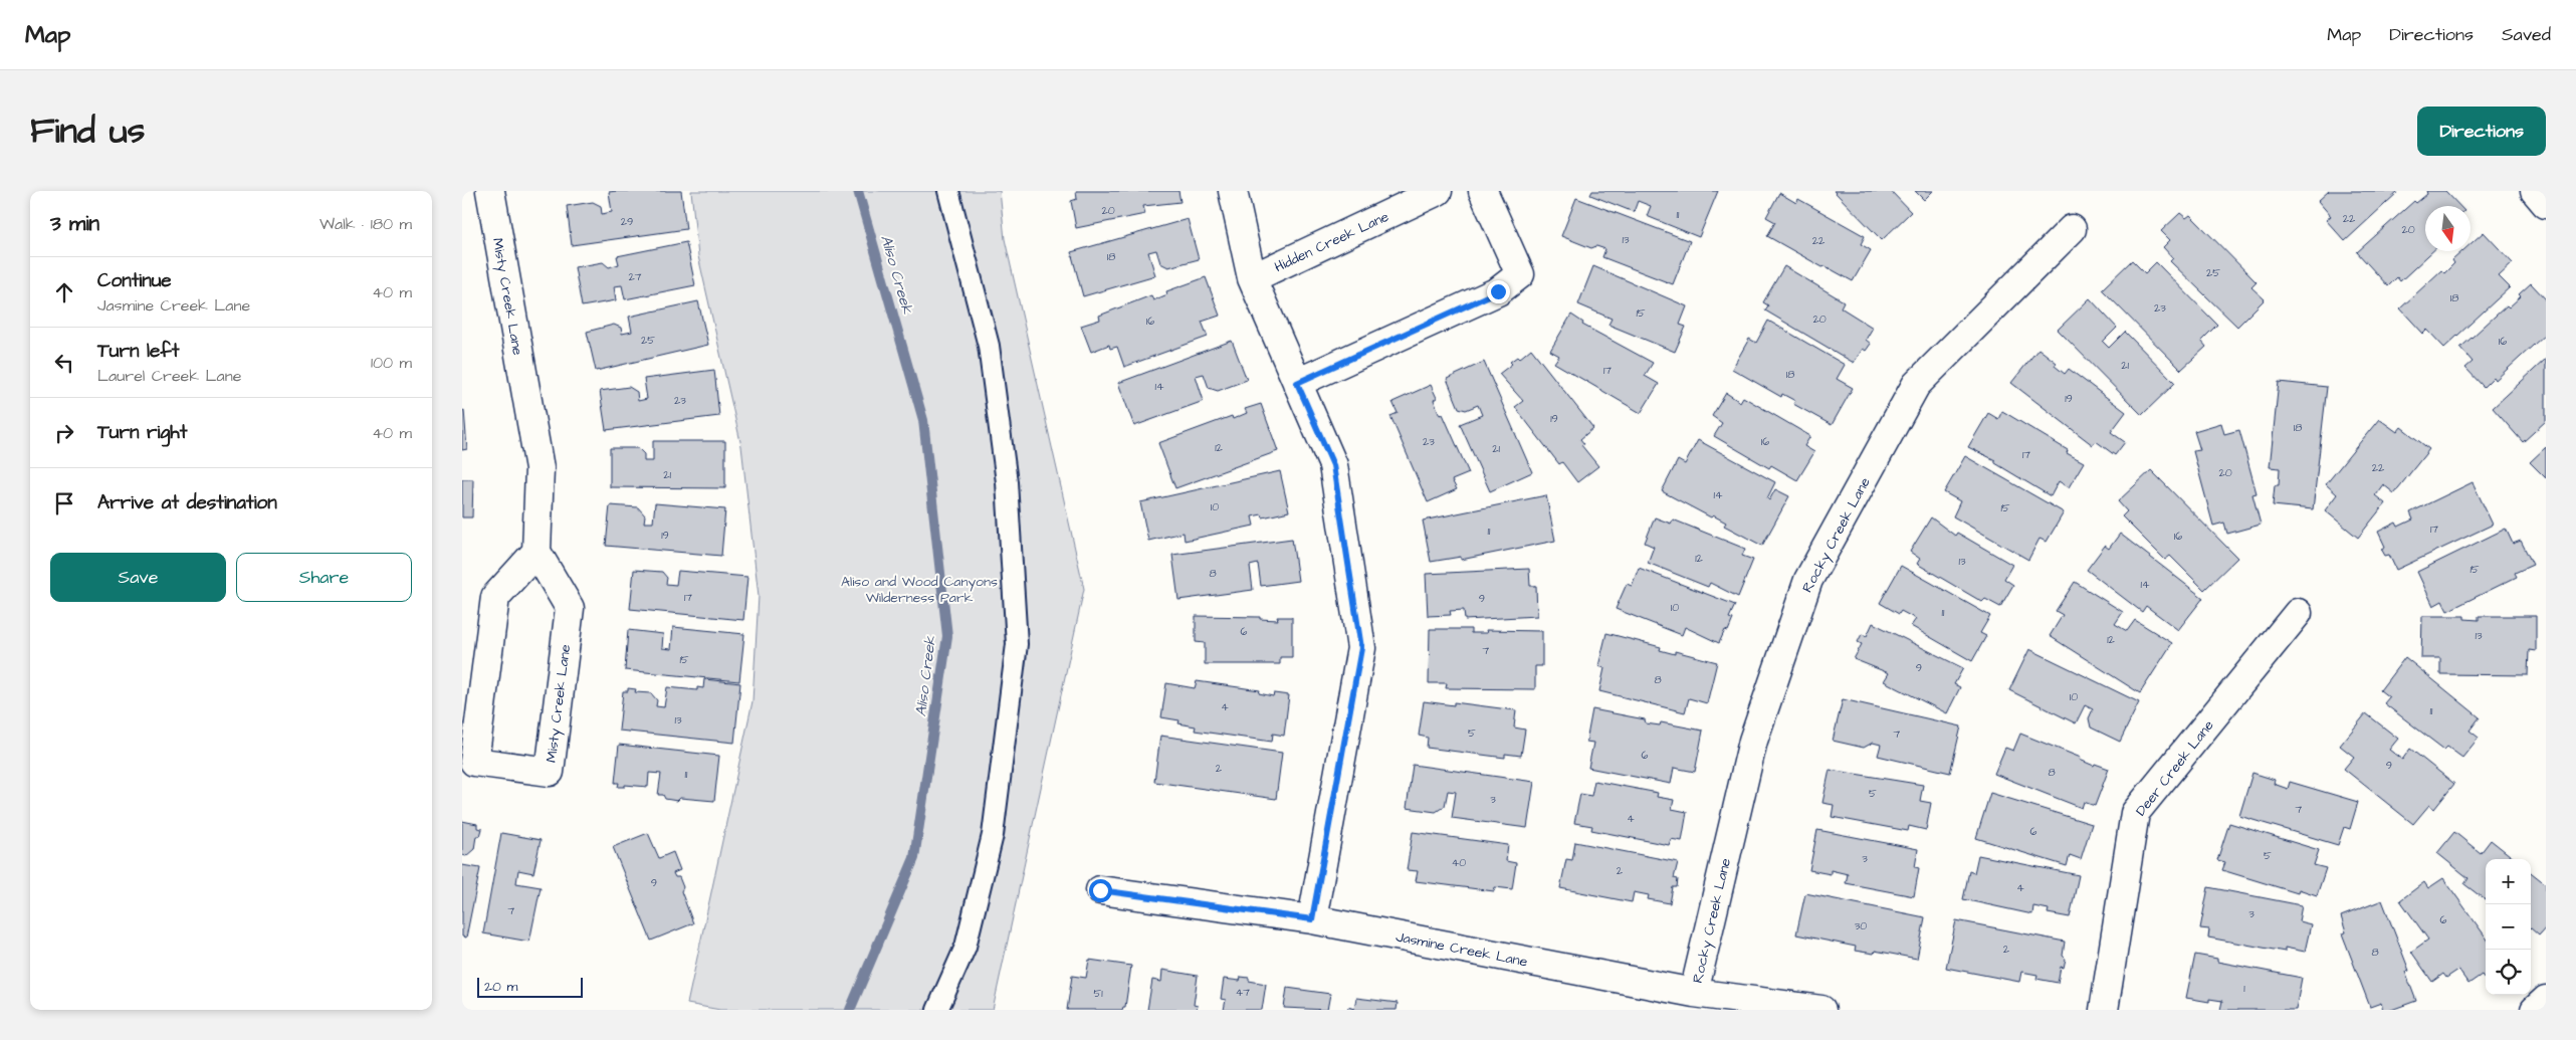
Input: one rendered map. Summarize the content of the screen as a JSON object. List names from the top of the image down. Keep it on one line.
{"streets":{"street":["Hidden Creek Lane","Misty Creek Lane","Rocky Creek Lane","Deer Creek Lane","Jasmine Creek Lane"]},"crossings":[["Rocky Creek Lane","Jasmine Creek Lane"]],"water":["Aliso Creek"],"parks":["Aliso and Wood Canyons Wilderness Park"],"house_numbers":["20","11","22","29","20","13","22","18","25","27","18","23","15","20","16","25","16","21","17","18","14","19","23","19","18","23","16","12","21","17","22","20","21","14","10","15","17","11","19","16","12","13","15","8","14","17","9","10","11","6","13","12","7","15","9","8","10","4","11","13","5","7","6","9","2","8","11","5","3","7","4","6","5","3","40","2","9","4","7","3","6","30","2","8","1","47","51"],"scale_bar":"20 m","north":"bottom","page":{"header":"Map","nav":["Map","Directions","Saved"],"title":"Find us","buttons":["Directions",["Save","Share"]],"heading":["3 min","Walk · 180 m"],"list":[["Continue","Jasmine Creek Lane","40 m"],["Turn left","Laurel Creek Lane","100 m"],["Turn right","40 m"],"Arrive at destination"],"map_buttons":["+","−"],"scale":"20 m"}}
